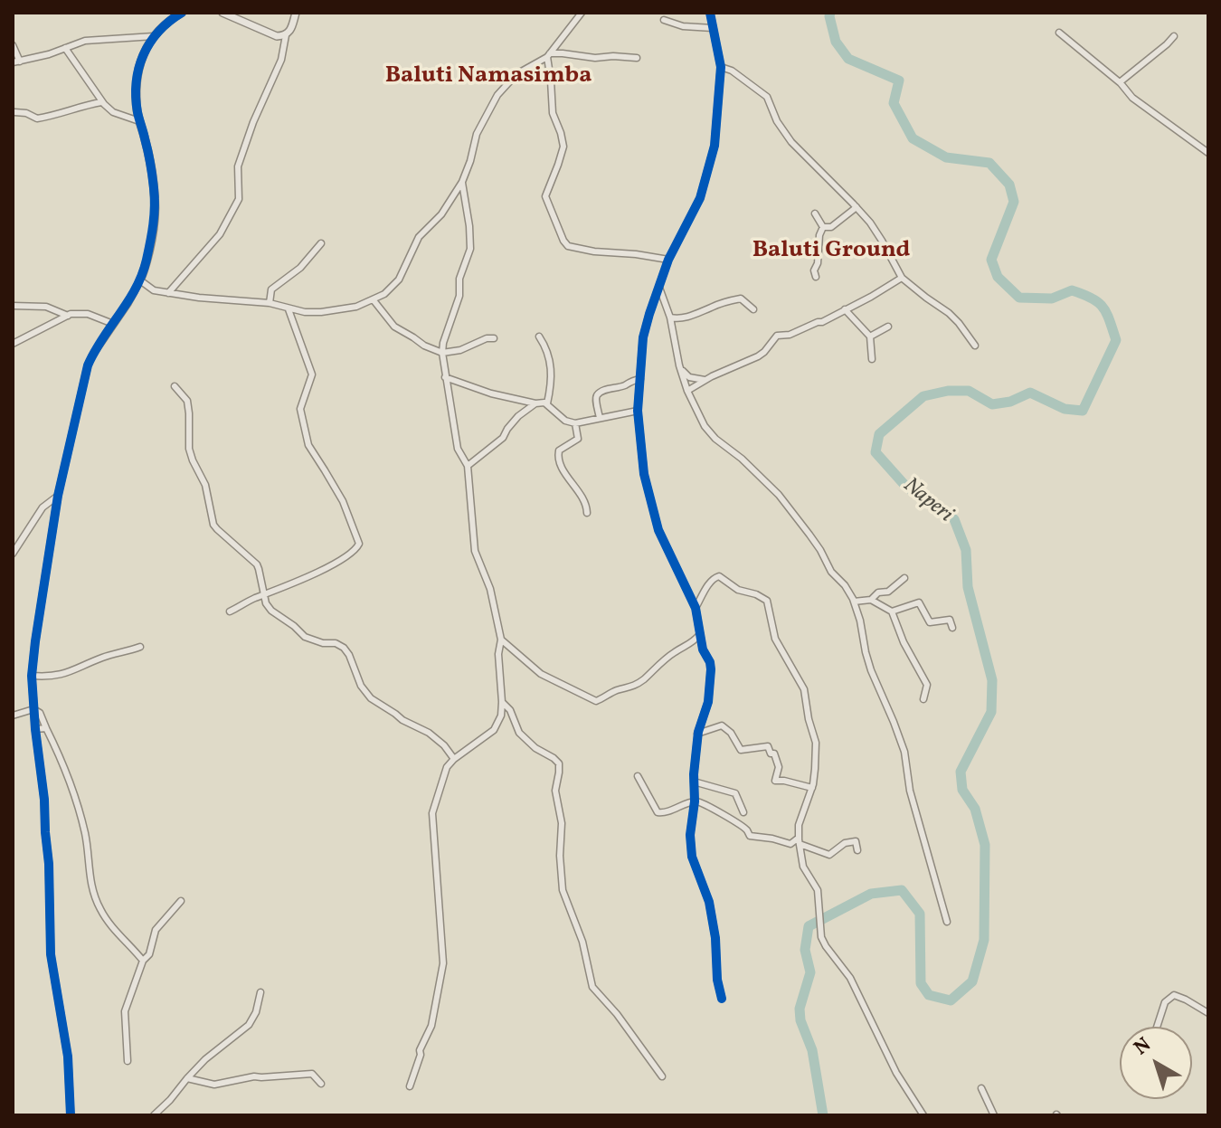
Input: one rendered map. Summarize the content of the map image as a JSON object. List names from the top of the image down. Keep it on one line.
{"districts":["Baluti Namasimba","Baluti Ground"],"water":["Naperi"],"north":"top left"}
